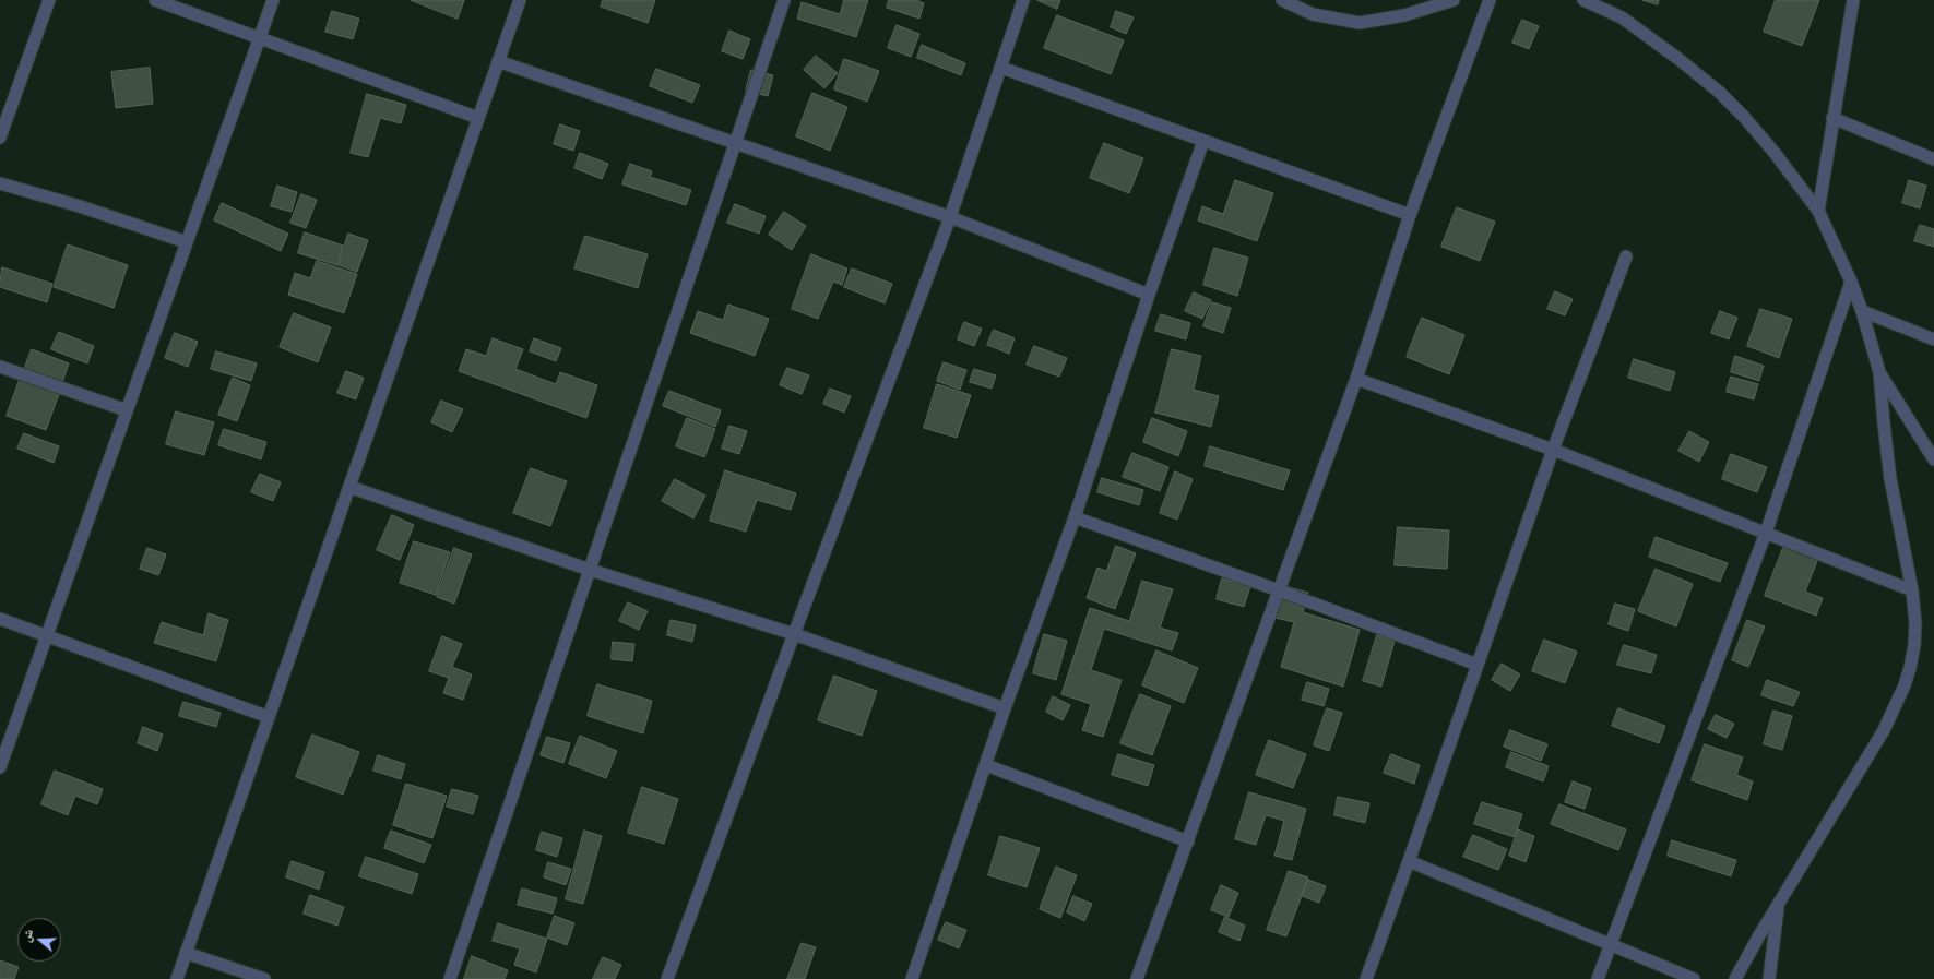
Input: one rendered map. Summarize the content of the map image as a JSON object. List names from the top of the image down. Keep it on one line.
{"north":"left"}
